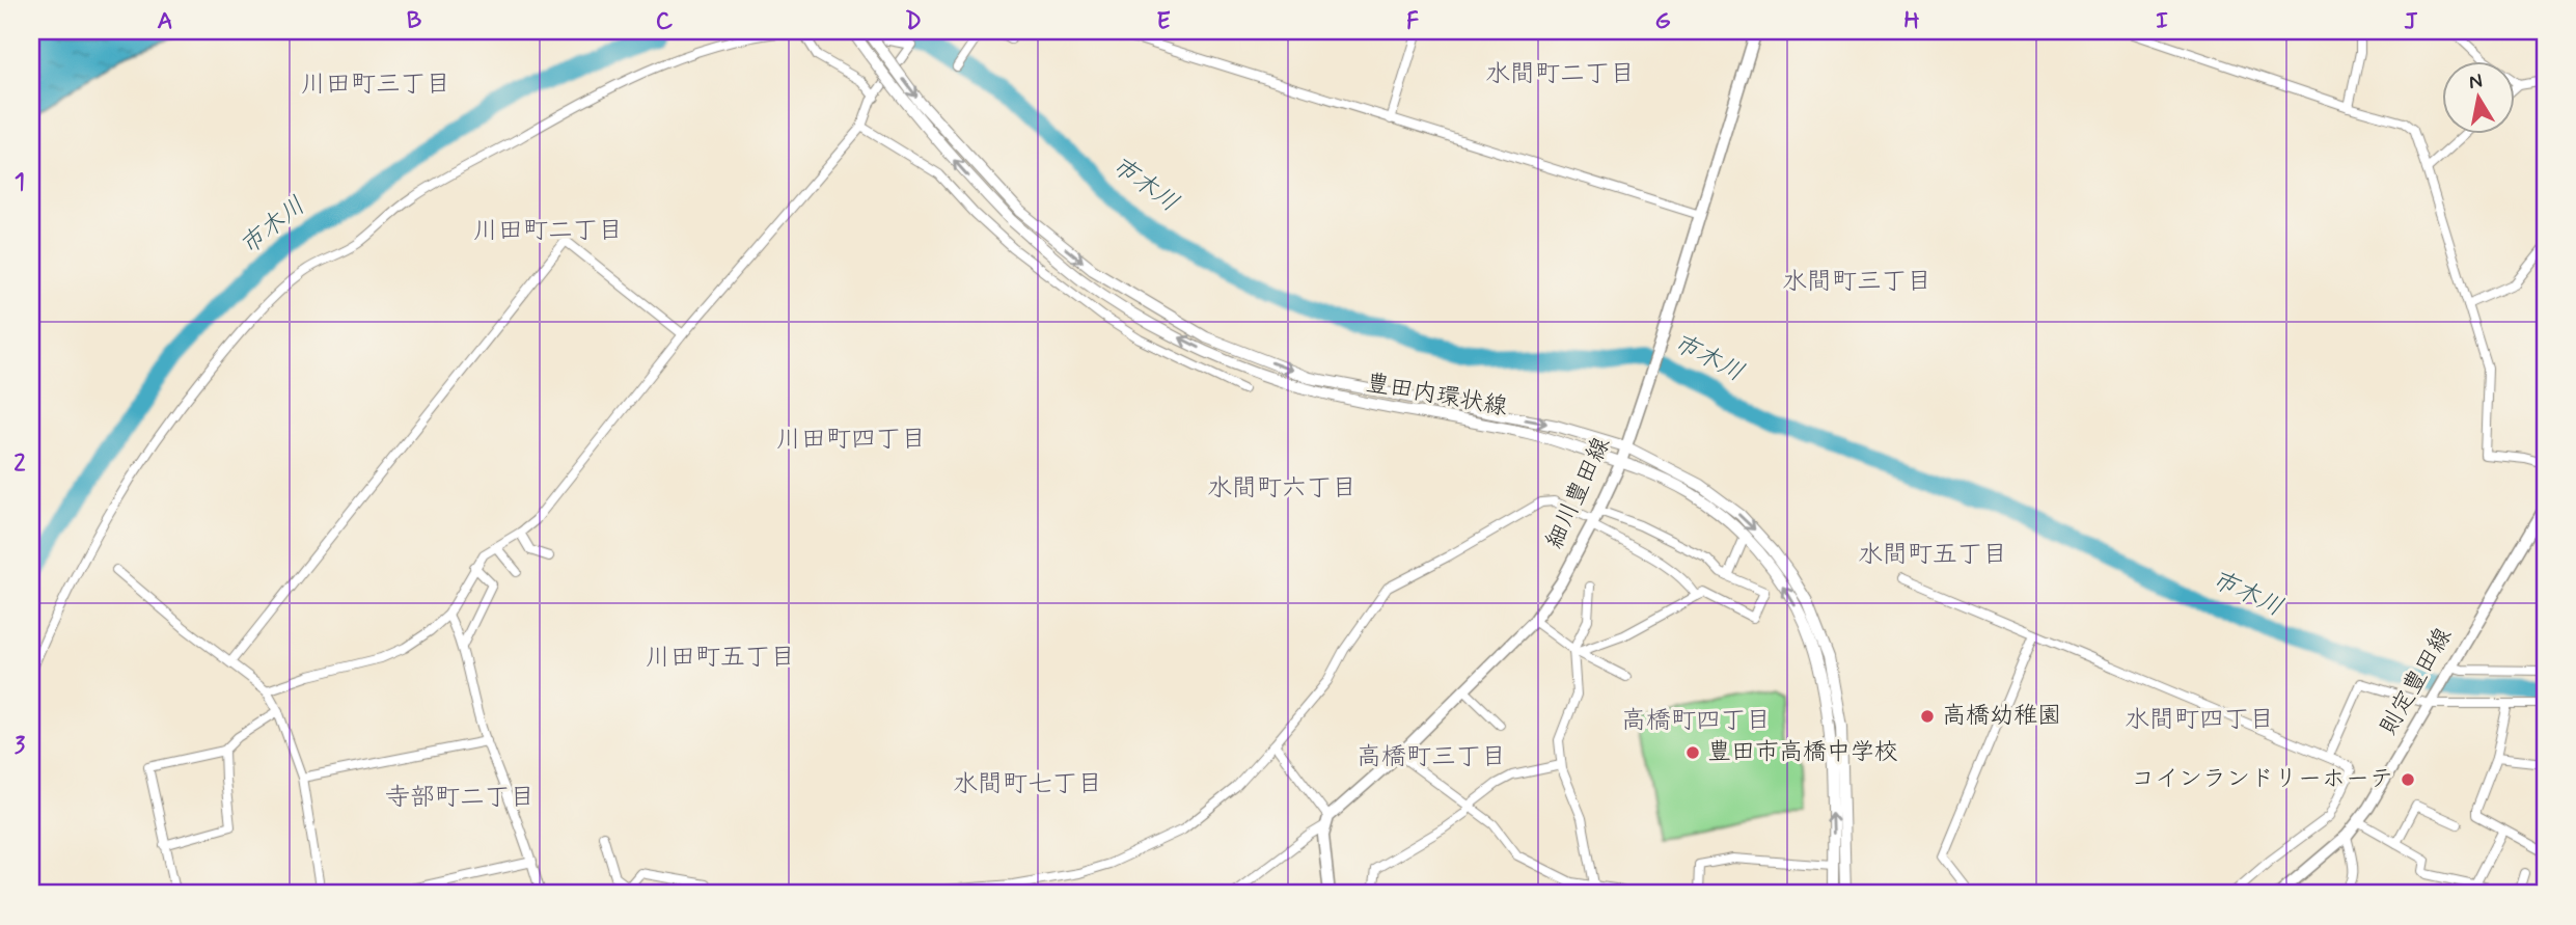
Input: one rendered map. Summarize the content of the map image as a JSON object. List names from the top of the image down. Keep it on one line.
{"streets":{"main road":["細川豊田線","則定豊田線"],"street":["豊田内環状線"]},"crossings":[["豊田内環状線","細川豊田線"]],"districts":["水間町二丁目","川田町三丁目","川田町二丁目","水間町三丁目","川田町四丁目","水間町六丁目","水間町五丁目","川田町五丁目","水間町四丁目","高橋町四丁目","高橋町三丁目","水間町七丁目","寺部町二丁目"],"water":["市木川"],"places":["高橋幼稚園","豊田市高橋中学校","コインランドリーホーテ"],"north":"top","grid":{"columns":["A","B","C","D","E","F","G","H","I","J"],"rows":["1","2","3"]}}
